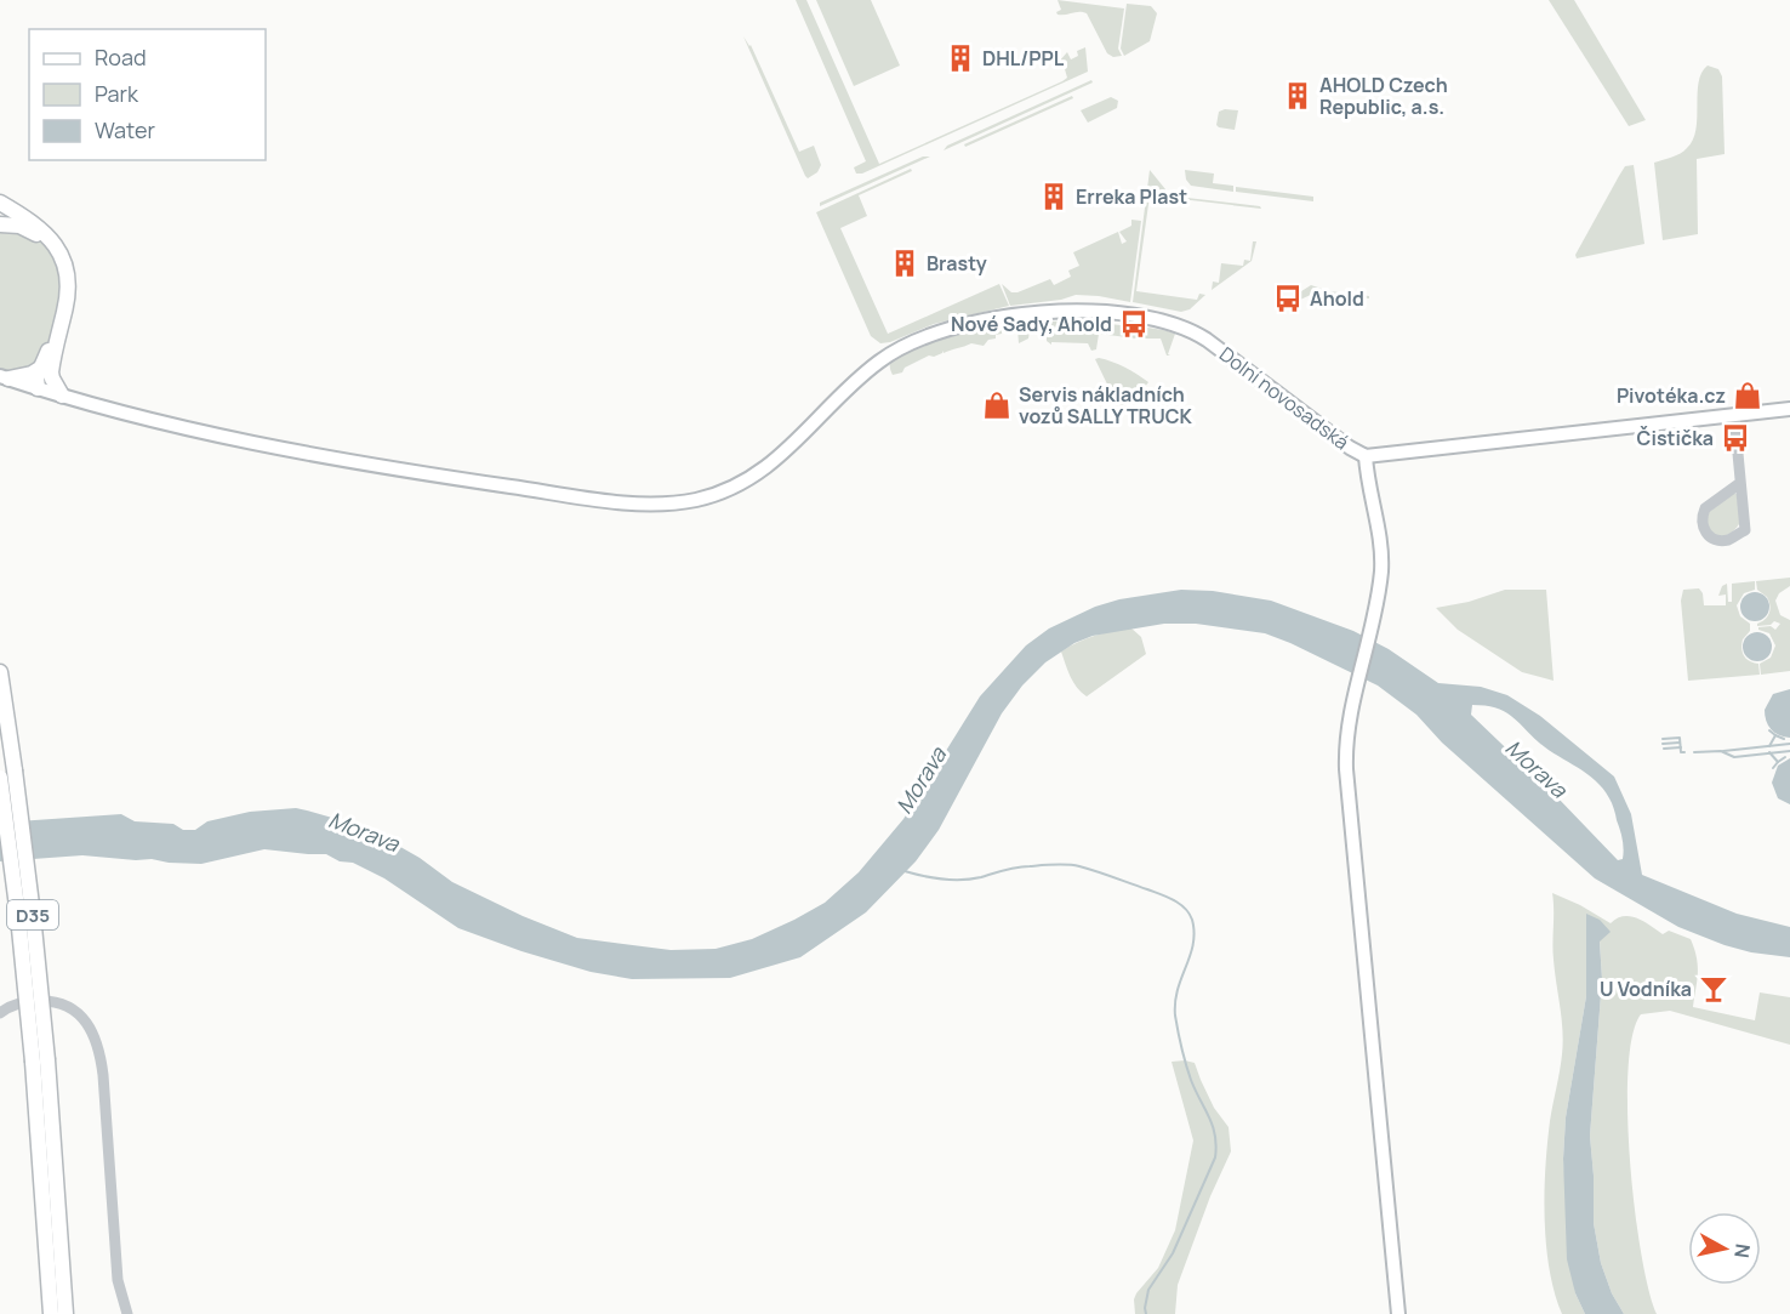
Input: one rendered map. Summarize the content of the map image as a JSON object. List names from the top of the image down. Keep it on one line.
{"streets":{"highway":["D35"],"main road":["Dolní novosadská"]},"water":["Morava"],"places":{"building":["DHL/PPL","AHOLD Czech Republic, a.s.","Erreka Plast","Brasty"],"bus stop":["Ahold","Nové Sady, Ahold","Čistička"],"shop":["Pivotéka.cz","Servis nákladních vozů SALLY TRUCK"],"bar":["U Vodníka"]},"legend":["Road","Park","Water"],"north":"right"}
